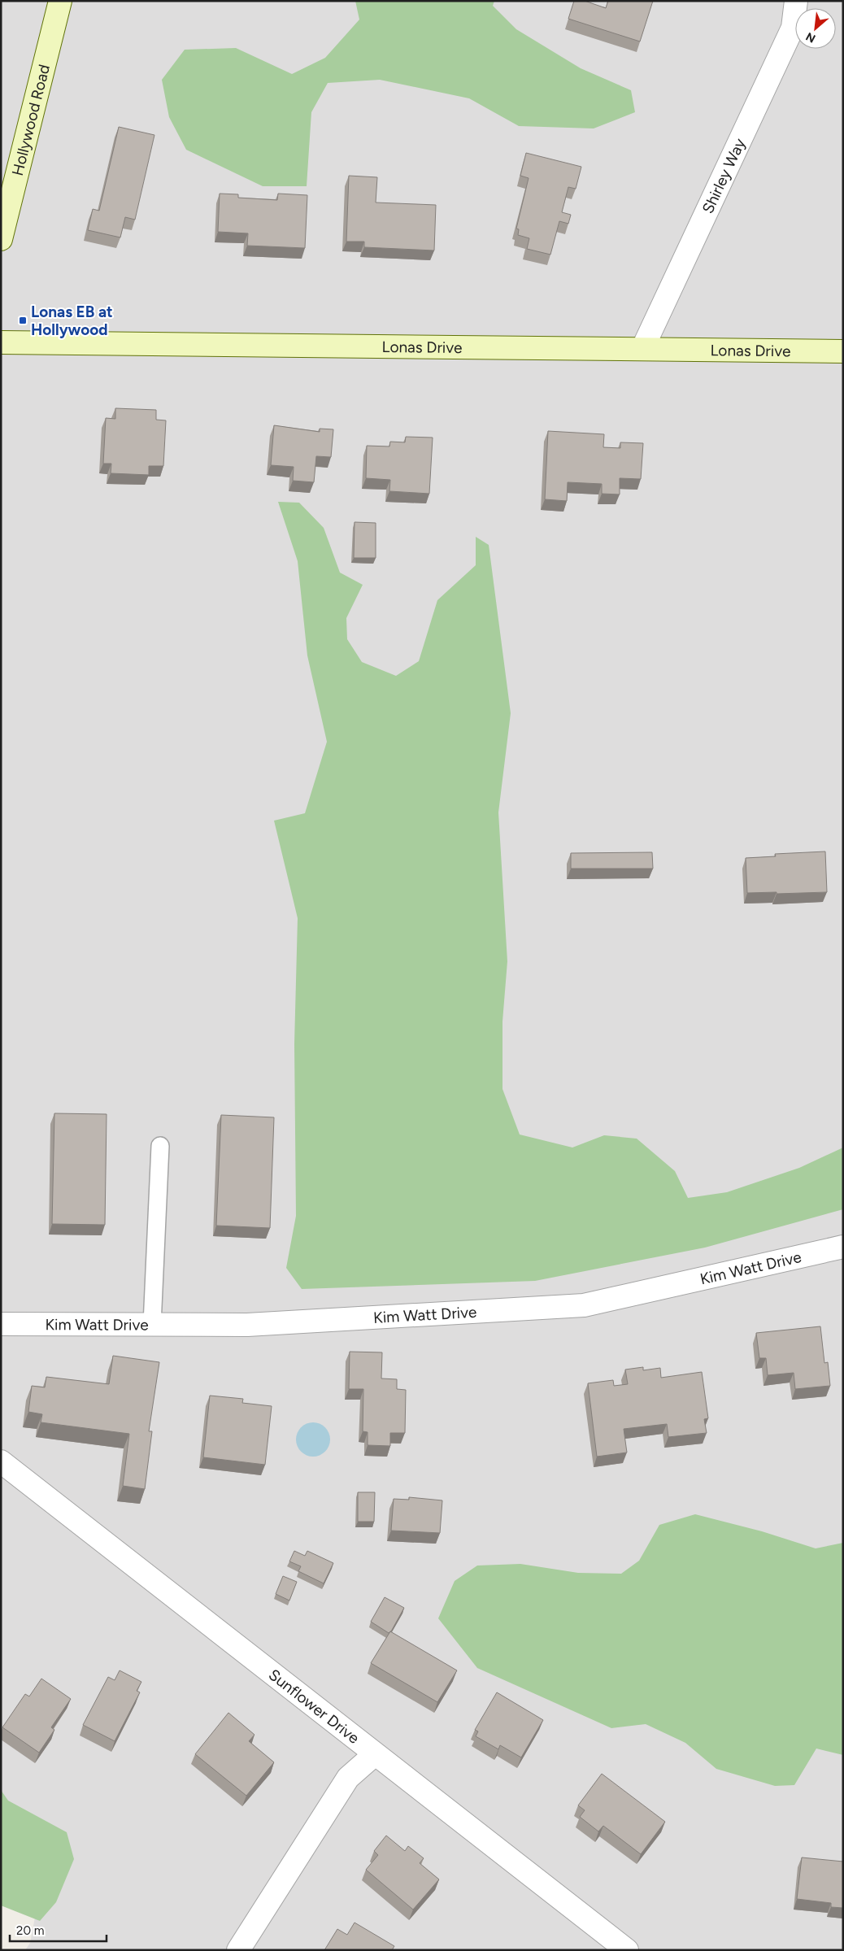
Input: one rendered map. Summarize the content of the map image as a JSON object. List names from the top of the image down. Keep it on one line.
{"streets":{"street":["Hollywood Road","Shirley Way","Lonas Drive","Kim Watt Drive","Sunflower Drive"]},"crossings":[["Shirley Way","Lonas Drive"]],"places":{"transit":["Lonas EB at Hollywood"]},"scale_bar":"20 m","north":"bottom left"}
